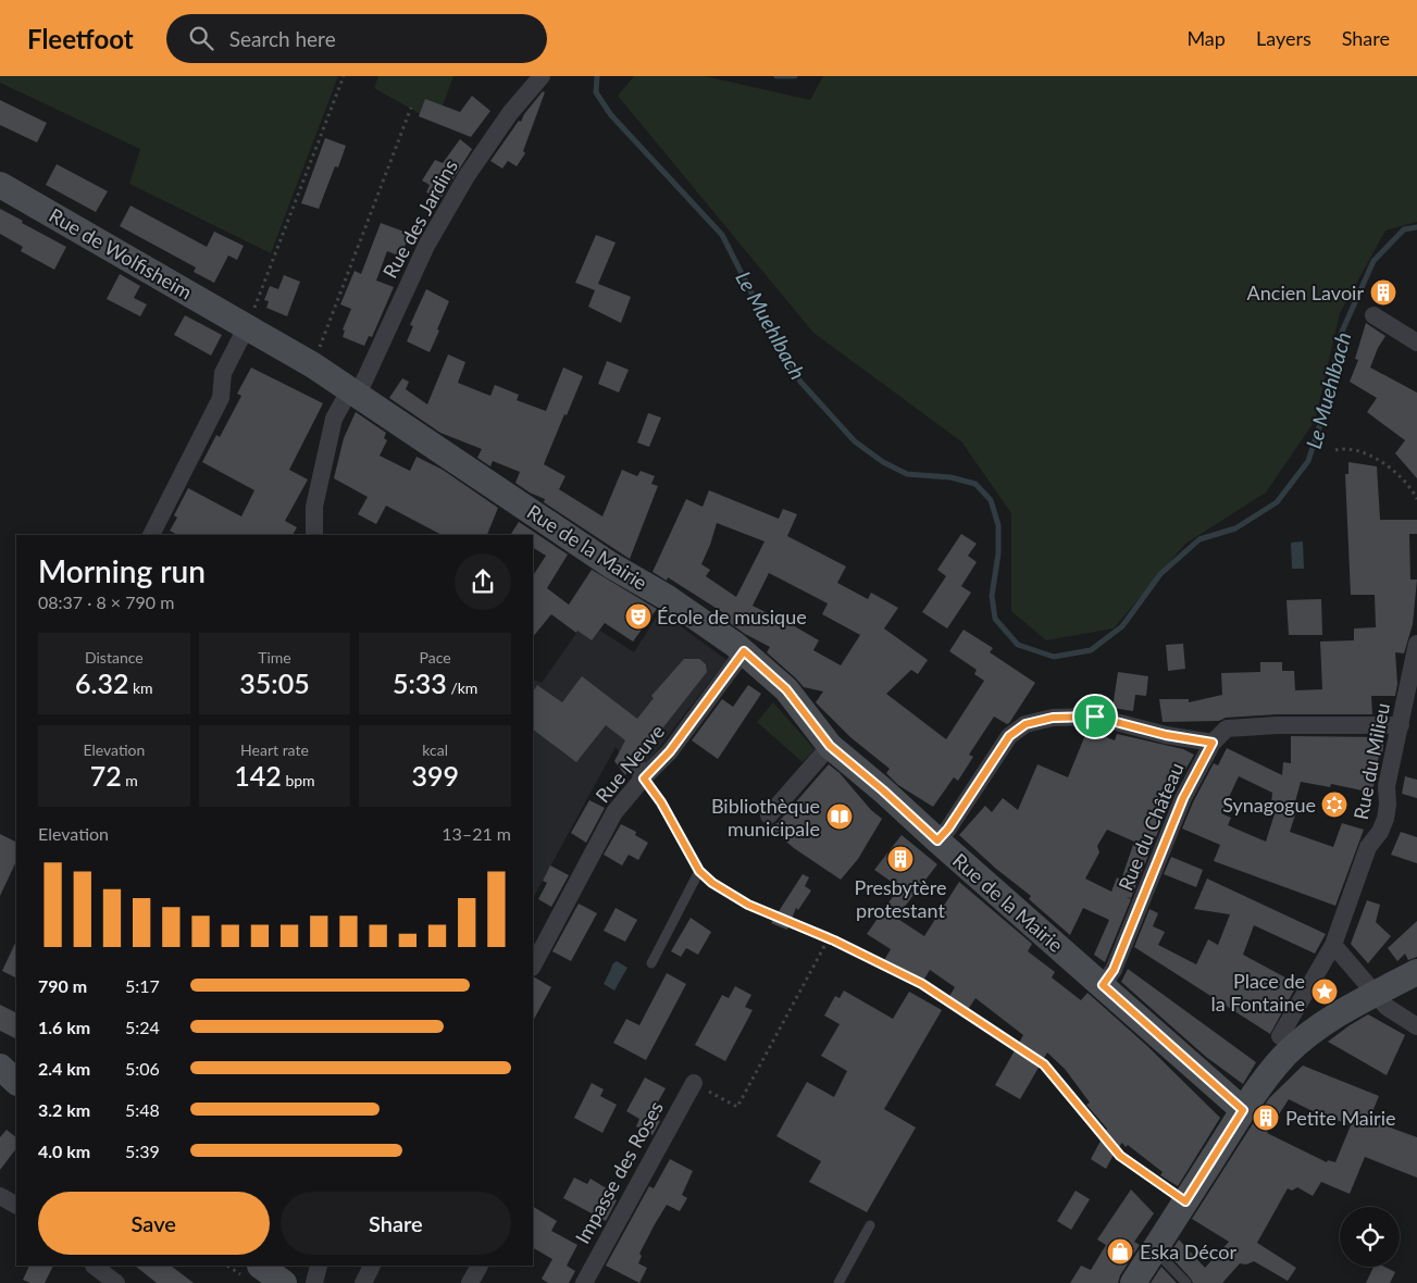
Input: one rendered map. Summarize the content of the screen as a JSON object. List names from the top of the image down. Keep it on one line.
{"streets":{"street":["Rue des Jardins","Rue de Wolfisheim","Rue de la Mairie","Rue du Milieu","Rue Neuve","Rue du Château","Impasse des Roses"]},"crossings":[["Rue des Jardins","Rue de la Mairie"],["Rue de Wolfisheim","Rue de la Mairie"],["Rue de la Mairie","Rue Neuve"],["Rue de la Mairie","Rue du Château"],["Rue du Milieu","Rue du Château"]],"water":["Le Muehlbach"],"places":{"building":["Ancien Lavoir","Presbytère protestant","Petite Mairie"],"theatre":["École de musique"],"synagogue":["Synagogue"],"library":["Bibliothèque municipale"],"place":["Place de la Fontaine"],"shop":["Eska Décor"]},"page":{"header":"Fleetfoot","search":"Search here","nav":["Map","Layers","Share"],"heading":["Morning run","08:37 · 8 × 790 m"],"stats":[["Distance","6.32 km"],["Time","35:05"],["Pace","5:33 /km"],["Elevation","72 m"],["Heart rate","142 bpm"],["kcal","399"]],"chart":["Elevation","13–21 m"],"list":[{"name":"790 m","note":"5:17"},{"name":"1.6 km","note":"5:24"},{"name":"2.4 km","note":"5:06"},{"name":"3.2 km","note":"5:48"},{"name":"4.0 km","note":"5:39"}],"buttons":["Save","Share"]}}
